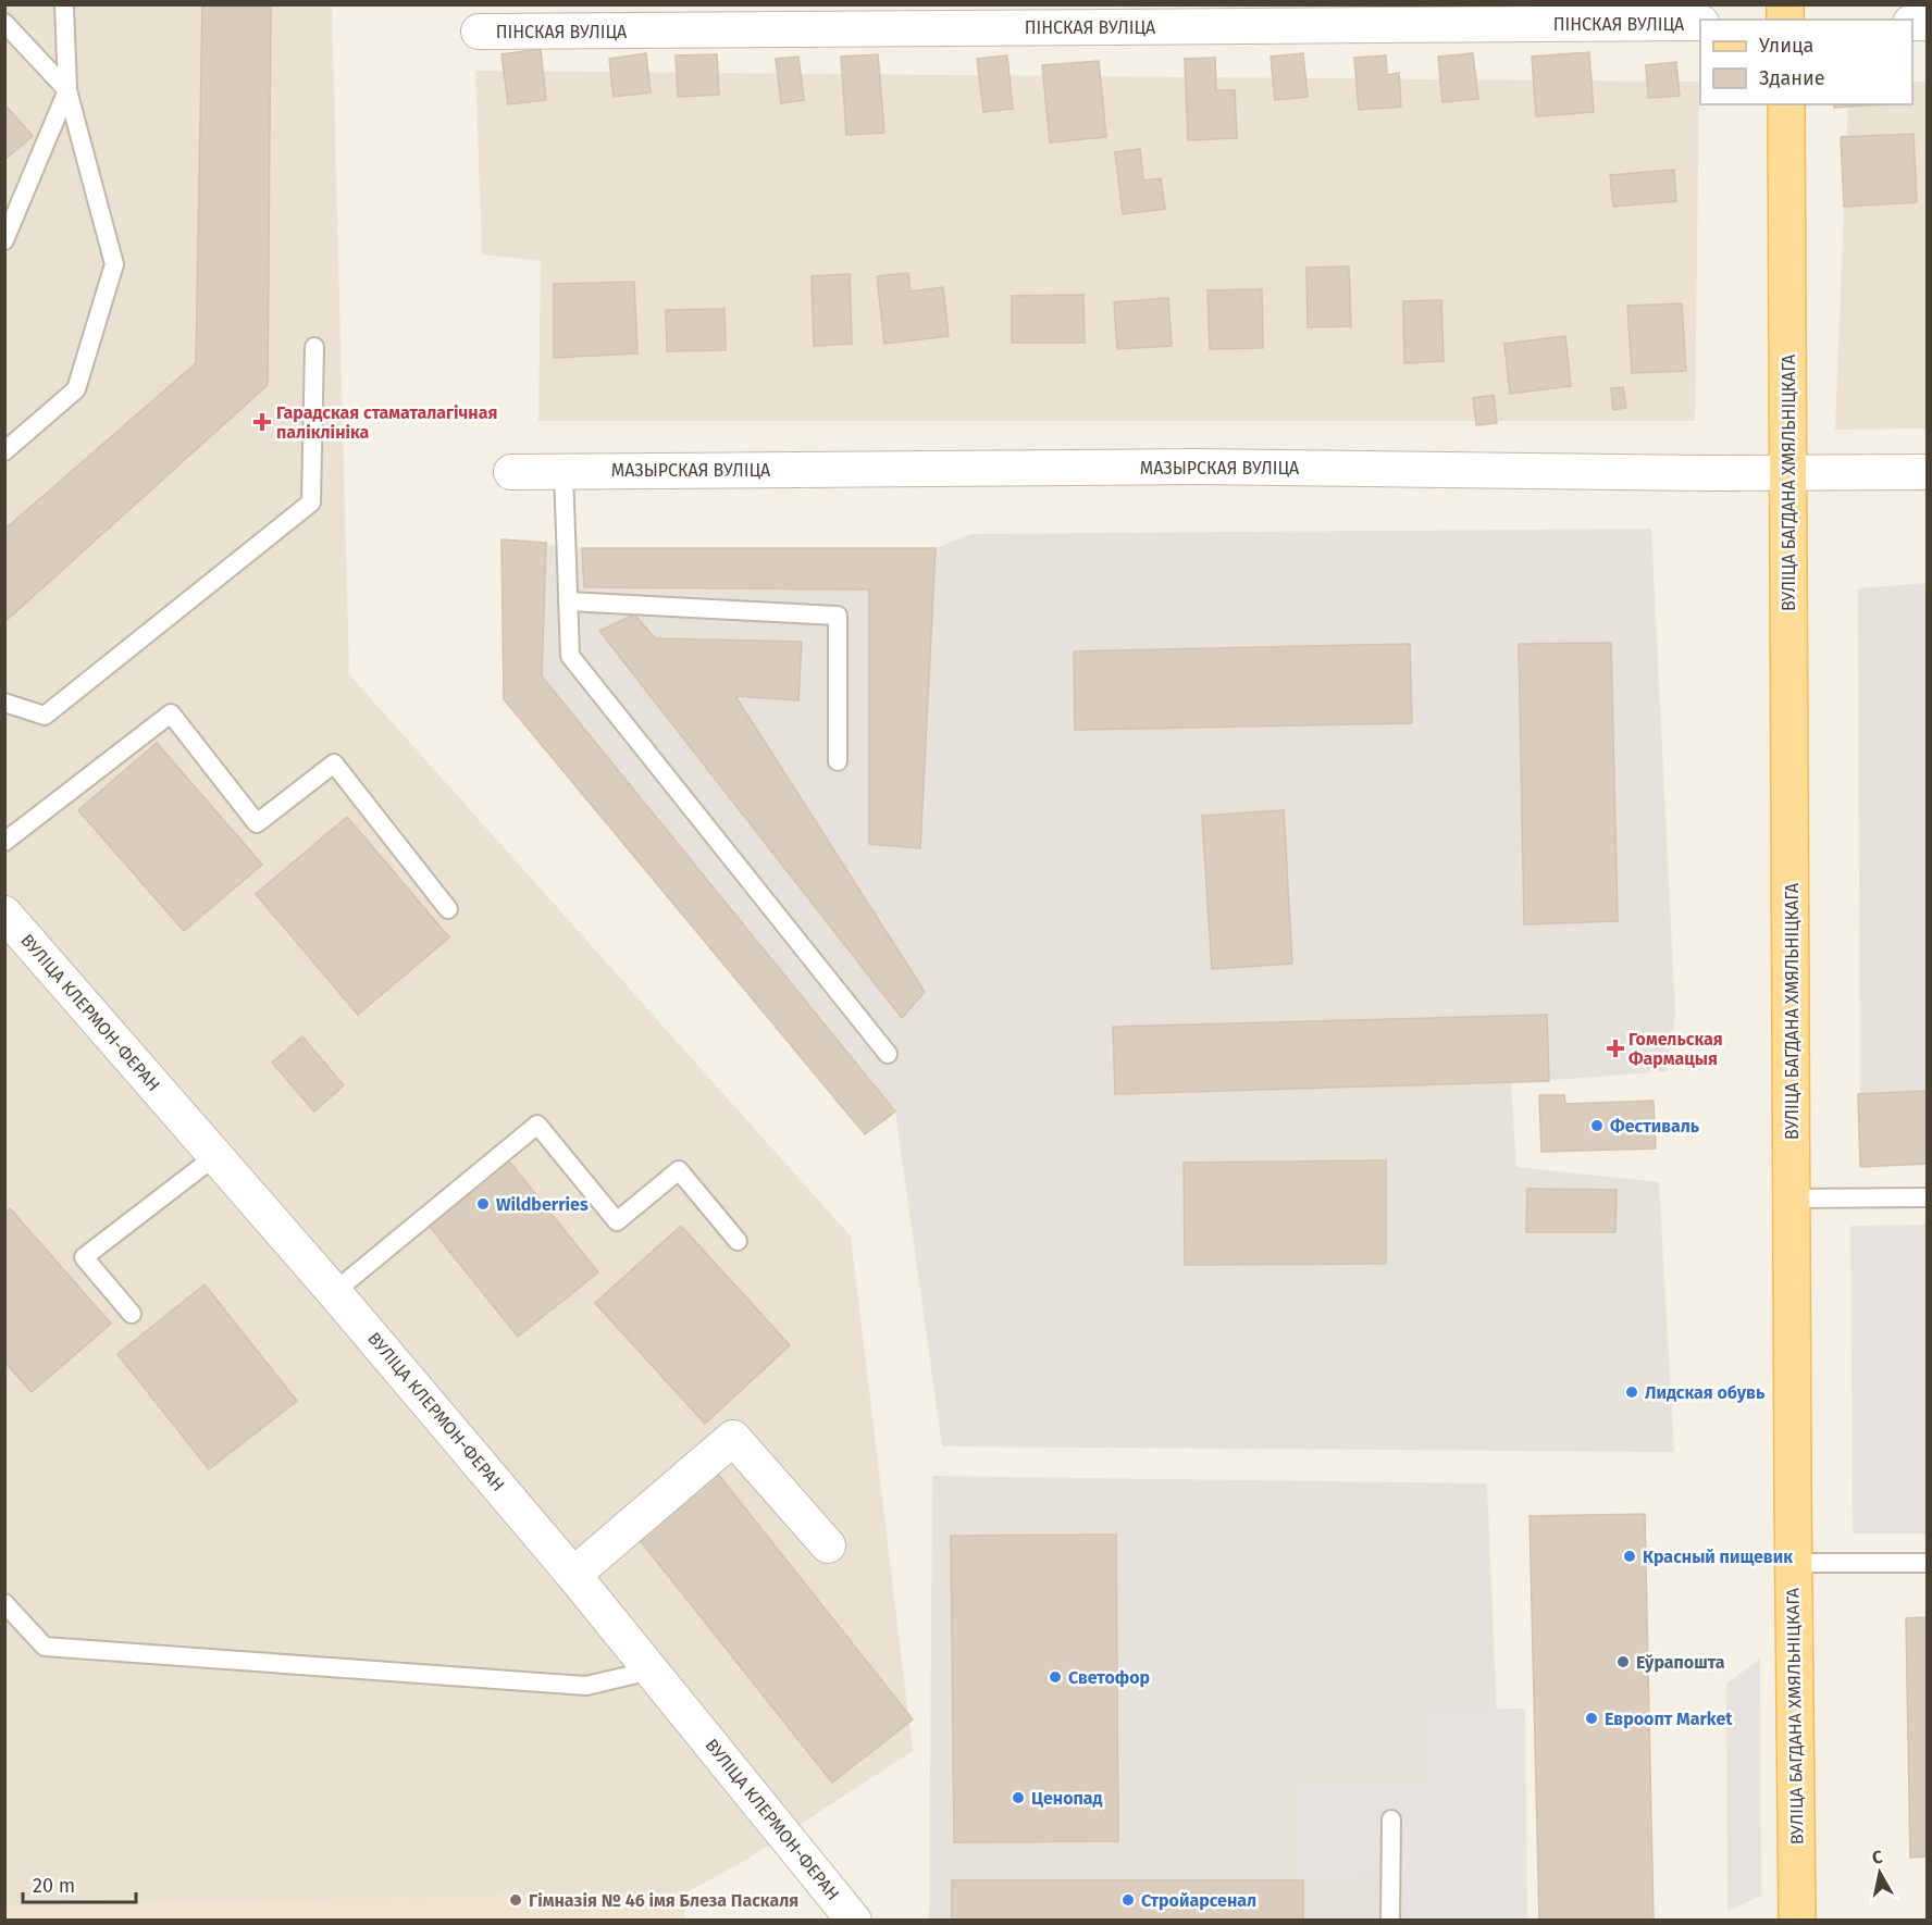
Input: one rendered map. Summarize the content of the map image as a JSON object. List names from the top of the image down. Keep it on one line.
{"streets":{"main road":["ВУЛІЦА БАГДАНА ХМЯЛЬНІЦКАГА"],"street":["ПІНСКАЯ ВУЛІЦА","МАЗЫРСКАЯ ВУЛІЦА","ВУЛІЦА КЛЕРМОН-ФЕРАН"]},"crossings":[["МАЗЫРСКАЯ ВУЛІЦА","ВУЛІЦА БАГДАНА ХМЯЛЬНІЦКАГА"]],"places":{"health":["Гарадская стаматалагічная паліклініка","Гомельская Фармацыя"],"other":["Фестиваль","Wildberries","Лидская обувь","Красный пищевик","Еўрапошта","Светофор","Евроопт Market","Ценопад","Гімназія № 46 імя Блеза Паскаля","Стройарсенал"]},"legend":["Улица","Здание"],"scale_bar":"20 m","north":"top"}
